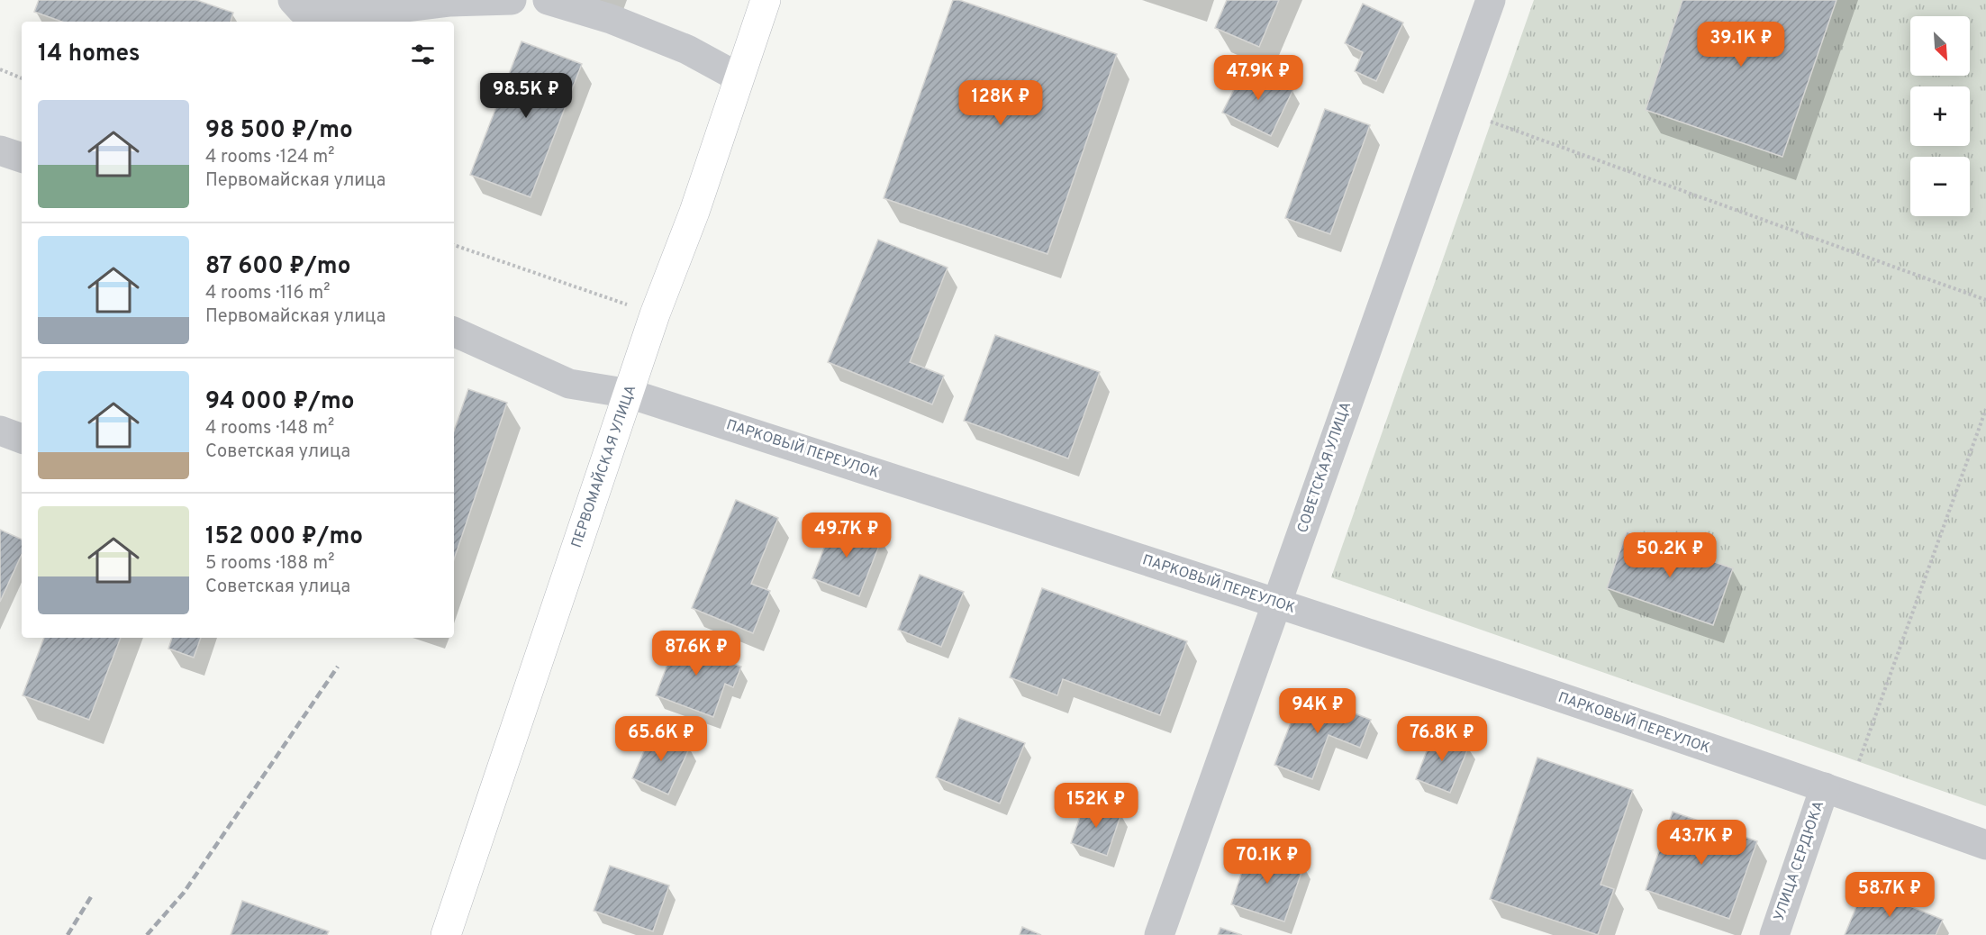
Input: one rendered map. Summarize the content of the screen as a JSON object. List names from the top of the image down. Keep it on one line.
{"streets":{"main road":["ПЕРВОМАЙСКАЯ УЛИЦА"],"street":["ПАРКОВЫЙ ПЕРЕУЛОК","СОВЕТСКАЯ УЛИЦА","УЛИЦА СЕРДЮКА"]},"crossings":[["ПАРКОВЫЙ ПЕРЕУЛОК","ПЕРВОМАЙСКАЯ УЛИЦА"],["ПАРКОВЫЙ ПЕРЕУЛОК","СОВЕТСКАЯ УЛИЦА"],["ПАРКОВЫЙ ПЕРЕУЛОК","УЛИЦА СЕРДЮКА"]],"north":"bottom right","page":{"map_buttons":["+","−"],"price":["39.1K ₽","47.9K ₽","98.5K ₽","128K ₽","49.7K ₽","50.2K ₽","87.6K ₽","94K ₽","65.6K ₽","76.8K ₽","152K ₽","43.7K ₽","70.1K ₽","58.7K ₽"],"heading":"14 homes","list":[{"name":"98 500 ₽/mo","note":"4 rooms · 124 m² · Первомайская улица"},{"name":"87 600 ₽/mo","note":"4 rooms · 116 m² · Первомайская улица"},{"name":"94 000 ₽/mo","note":"4 rooms · 148 m² · Советская улица"},{"name":"152 000 ₽/mo","note":"5 rooms · 188 m² · Советская улица"}]}}
